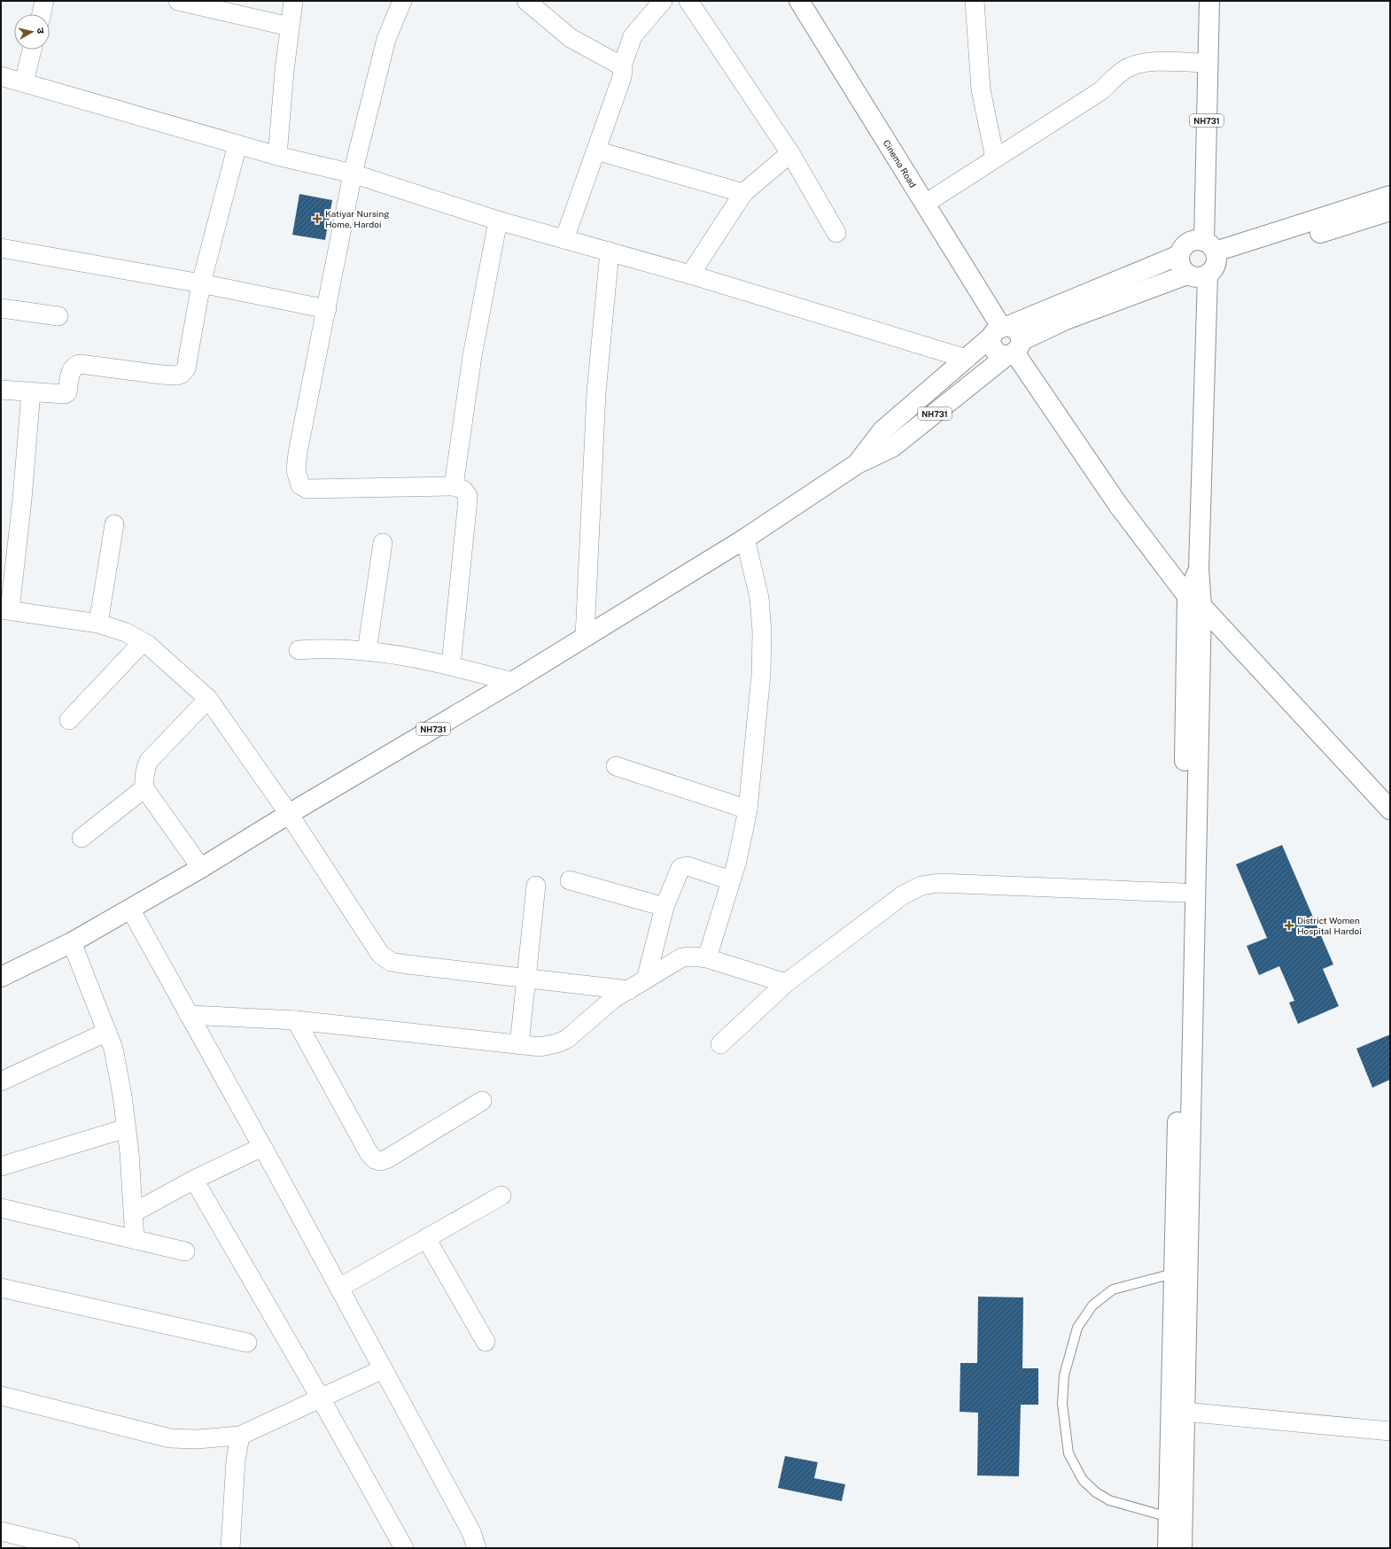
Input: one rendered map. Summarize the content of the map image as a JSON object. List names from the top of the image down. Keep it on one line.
{"streets":{"main road":["NH731","Cinema Road"]},"crossings":[["NH731","Cinema Road"]],"places":{"health":["Katiyar Nursing Home, Hardoi","District Women Hospital Hardoi"]},"north":"right"}
